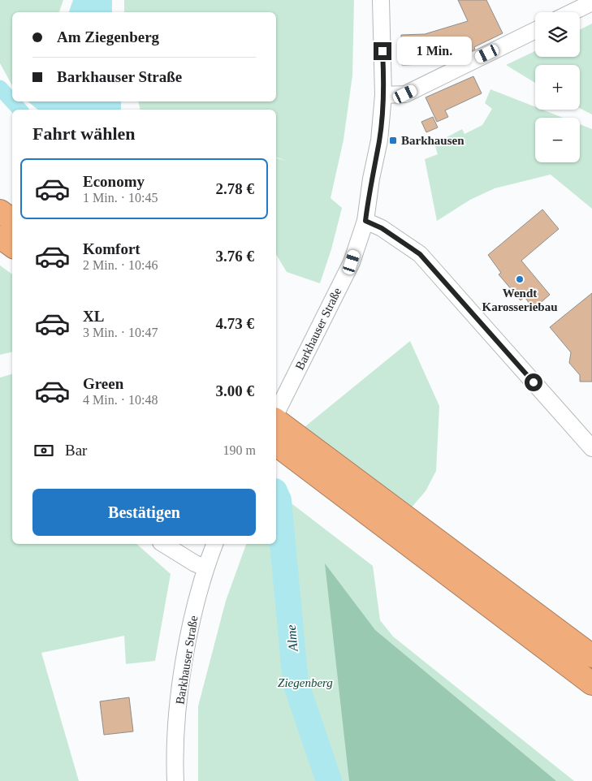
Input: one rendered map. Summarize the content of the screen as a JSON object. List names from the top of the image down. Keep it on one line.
{"streets":{"street":["Barkhauser Straße"]},"water":["Alme"],"parks":["Ziegenberg"],"places":{"transit":["Barkhausen"],"other":["Wendt Karosseriebau"]},"page":{"map_buttons":["+","−"],"banner":["Am Ziegenberg","Barkhauser Straße"],"bubble":"1 Min.","heading":"Fahrt wählen","list":[{"name":"Economy","note":"1 Min. · 10:45","value":"2.78 €"},{"name":"Komfort","note":"2 Min. · 10:46","value":"3.76 €"},{"name":"XL","note":"3 Min. · 10:47","value":"4.73 €"},{"name":"Green","note":"4 Min. · 10:48","value":"3.00 €"}],"pay":["Bar","190 m"],"buttons":"Bestätigen"}}
